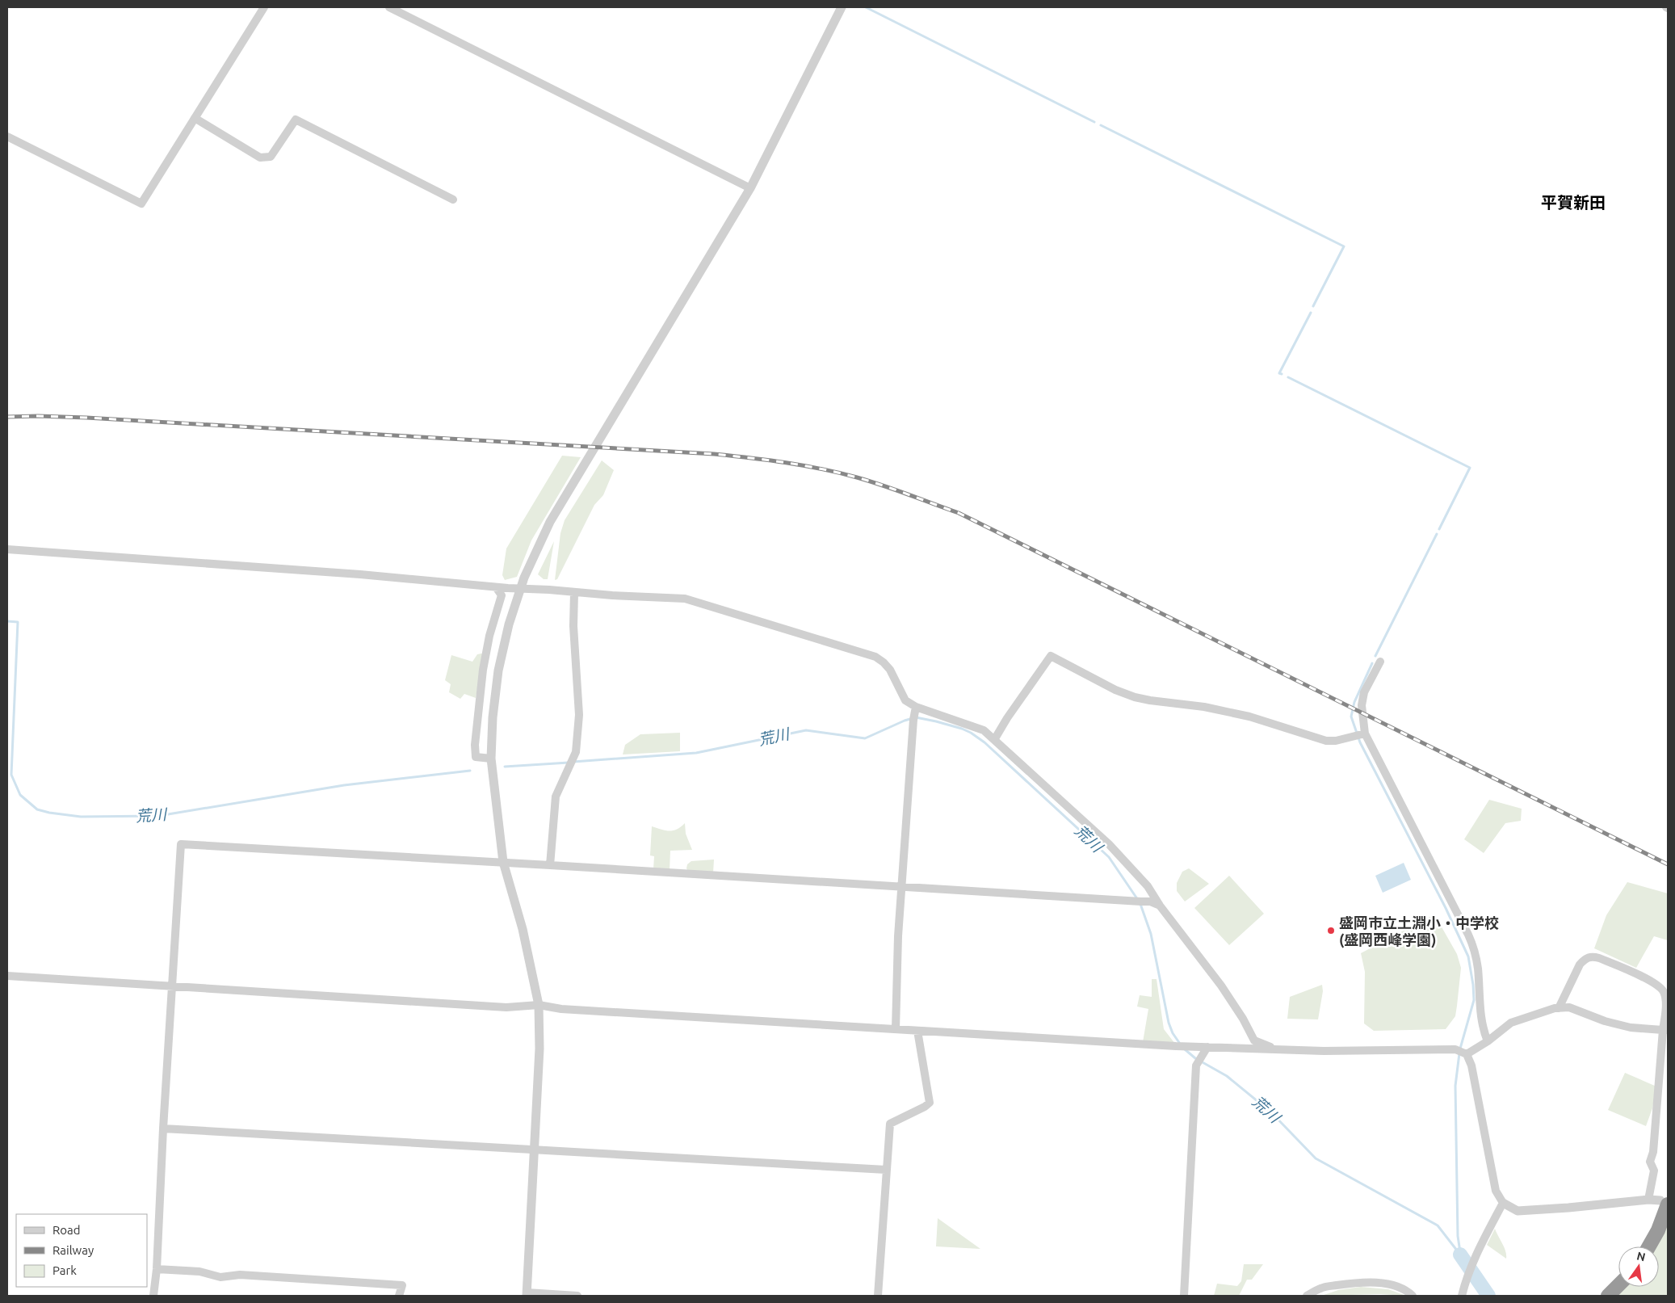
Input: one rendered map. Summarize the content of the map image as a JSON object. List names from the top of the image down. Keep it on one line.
{"districts":["平賀新田"],"water":["荒川"],"places":["盛岡市立土淵小・中学校 (盛岡西峰学園)"],"legend":["Road","Railway","Park"],"north":"top"}
